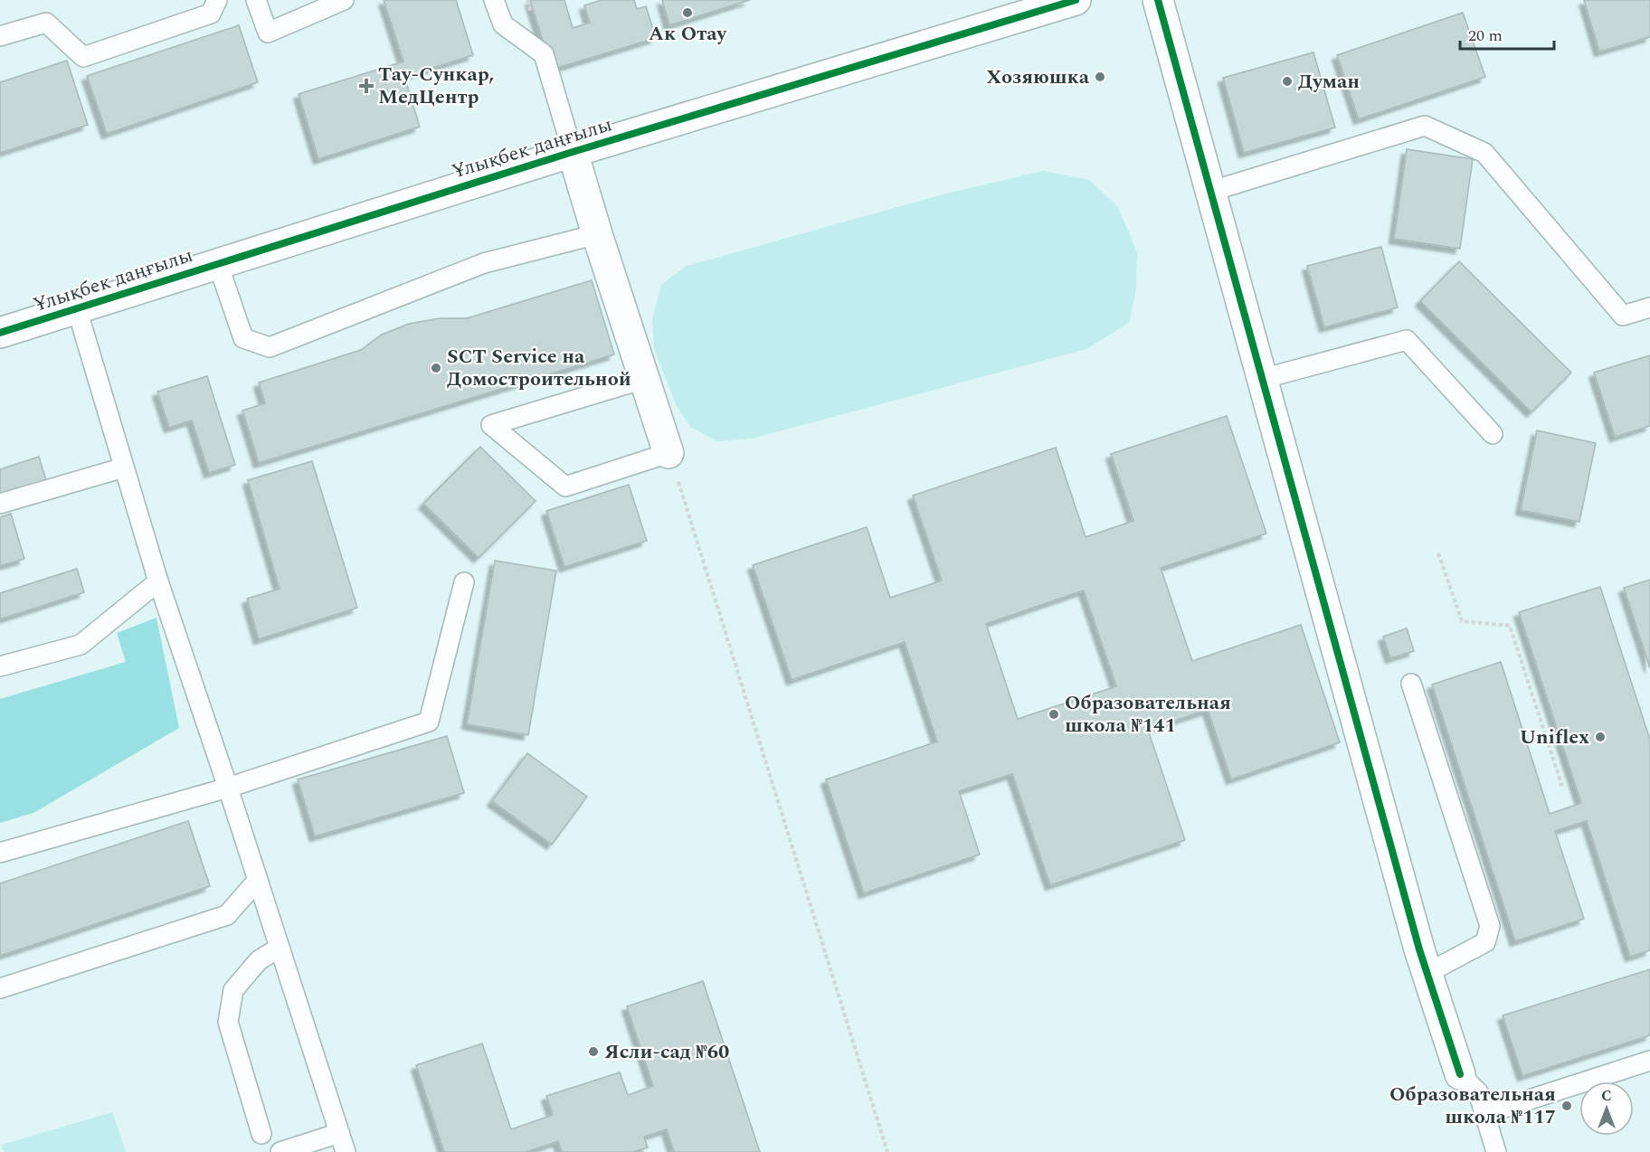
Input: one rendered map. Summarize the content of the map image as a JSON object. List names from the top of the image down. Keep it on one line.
{"streets":{"street":["Ұлықбек даңғылы"]},"places":{"other":["Ак Отау","Хозяюшка","Думан","SCT Service на Домостроительной","Образовательная школа №141","Uniflex","Ясли-сад №60","Образовательная школа №117"],"health":["Тау-Сункар, МедЦентр"]},"scale_bar":"20 m","north":"top"}
